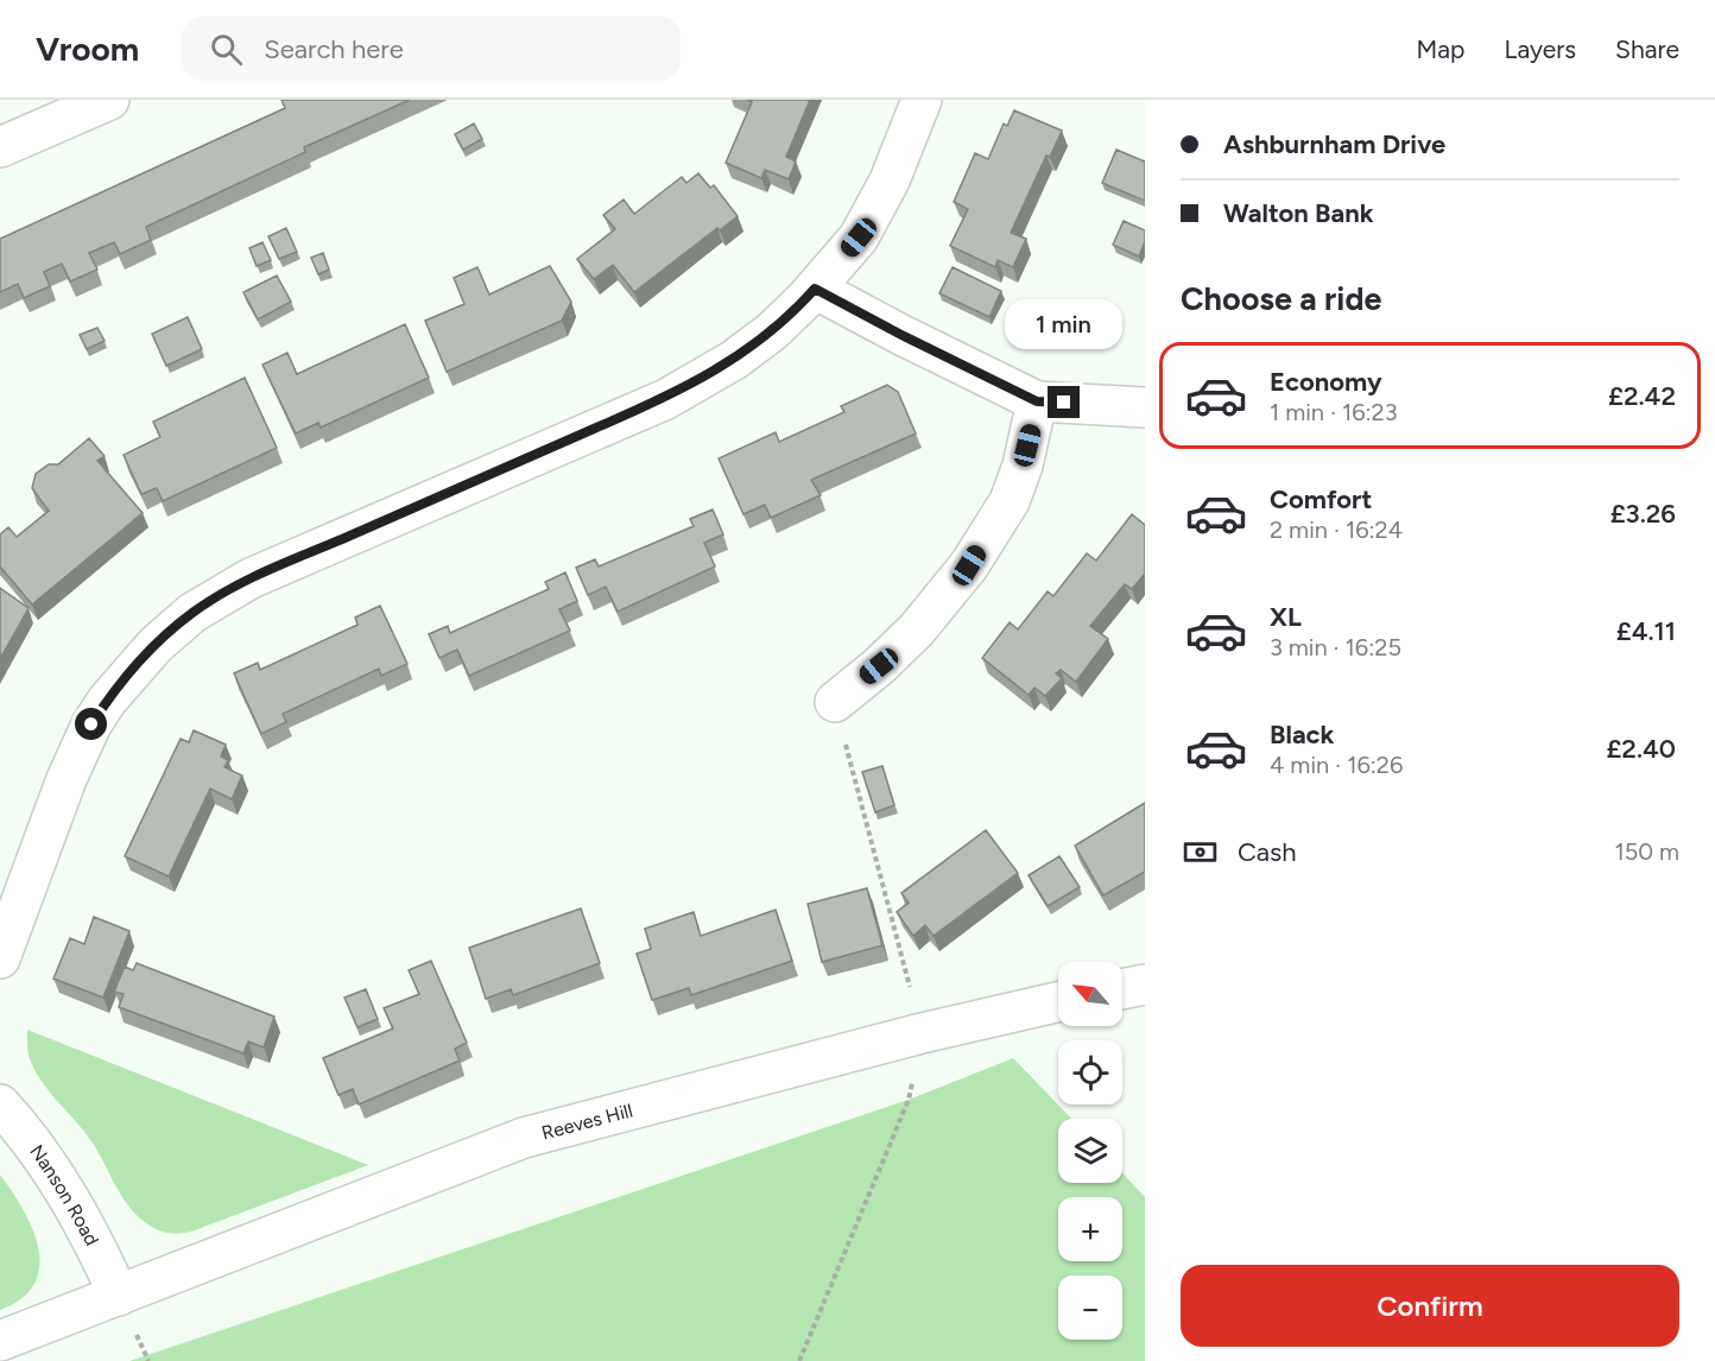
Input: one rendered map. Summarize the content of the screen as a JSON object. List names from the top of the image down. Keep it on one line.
{"streets":{"street":["Reeves Hill","Nanson Road"]},"crossings":[["Reeves Hill","Nanson Road"]],"north":"top left","page":{"header":"Vroom","search":"Search here","nav":["Map","Layers","Share"],"banner":["Ashburnham Drive","Walton Bank"],"heading":"Choose a ride","bubble":"1 min","list":[{"name":"Economy","note":"1 min · 16:23","value":"£2.42"},{"name":"Comfort","note":"2 min · 16:24","value":"£3.26"},{"name":"XL","note":"3 min · 16:25","value":"£4.11"},{"name":"Black","note":"4 min · 16:26","value":"£2.40"}],"pay":["Cash","150 m"],"map_buttons":["+","−"],"buttons":"Confirm"}}
